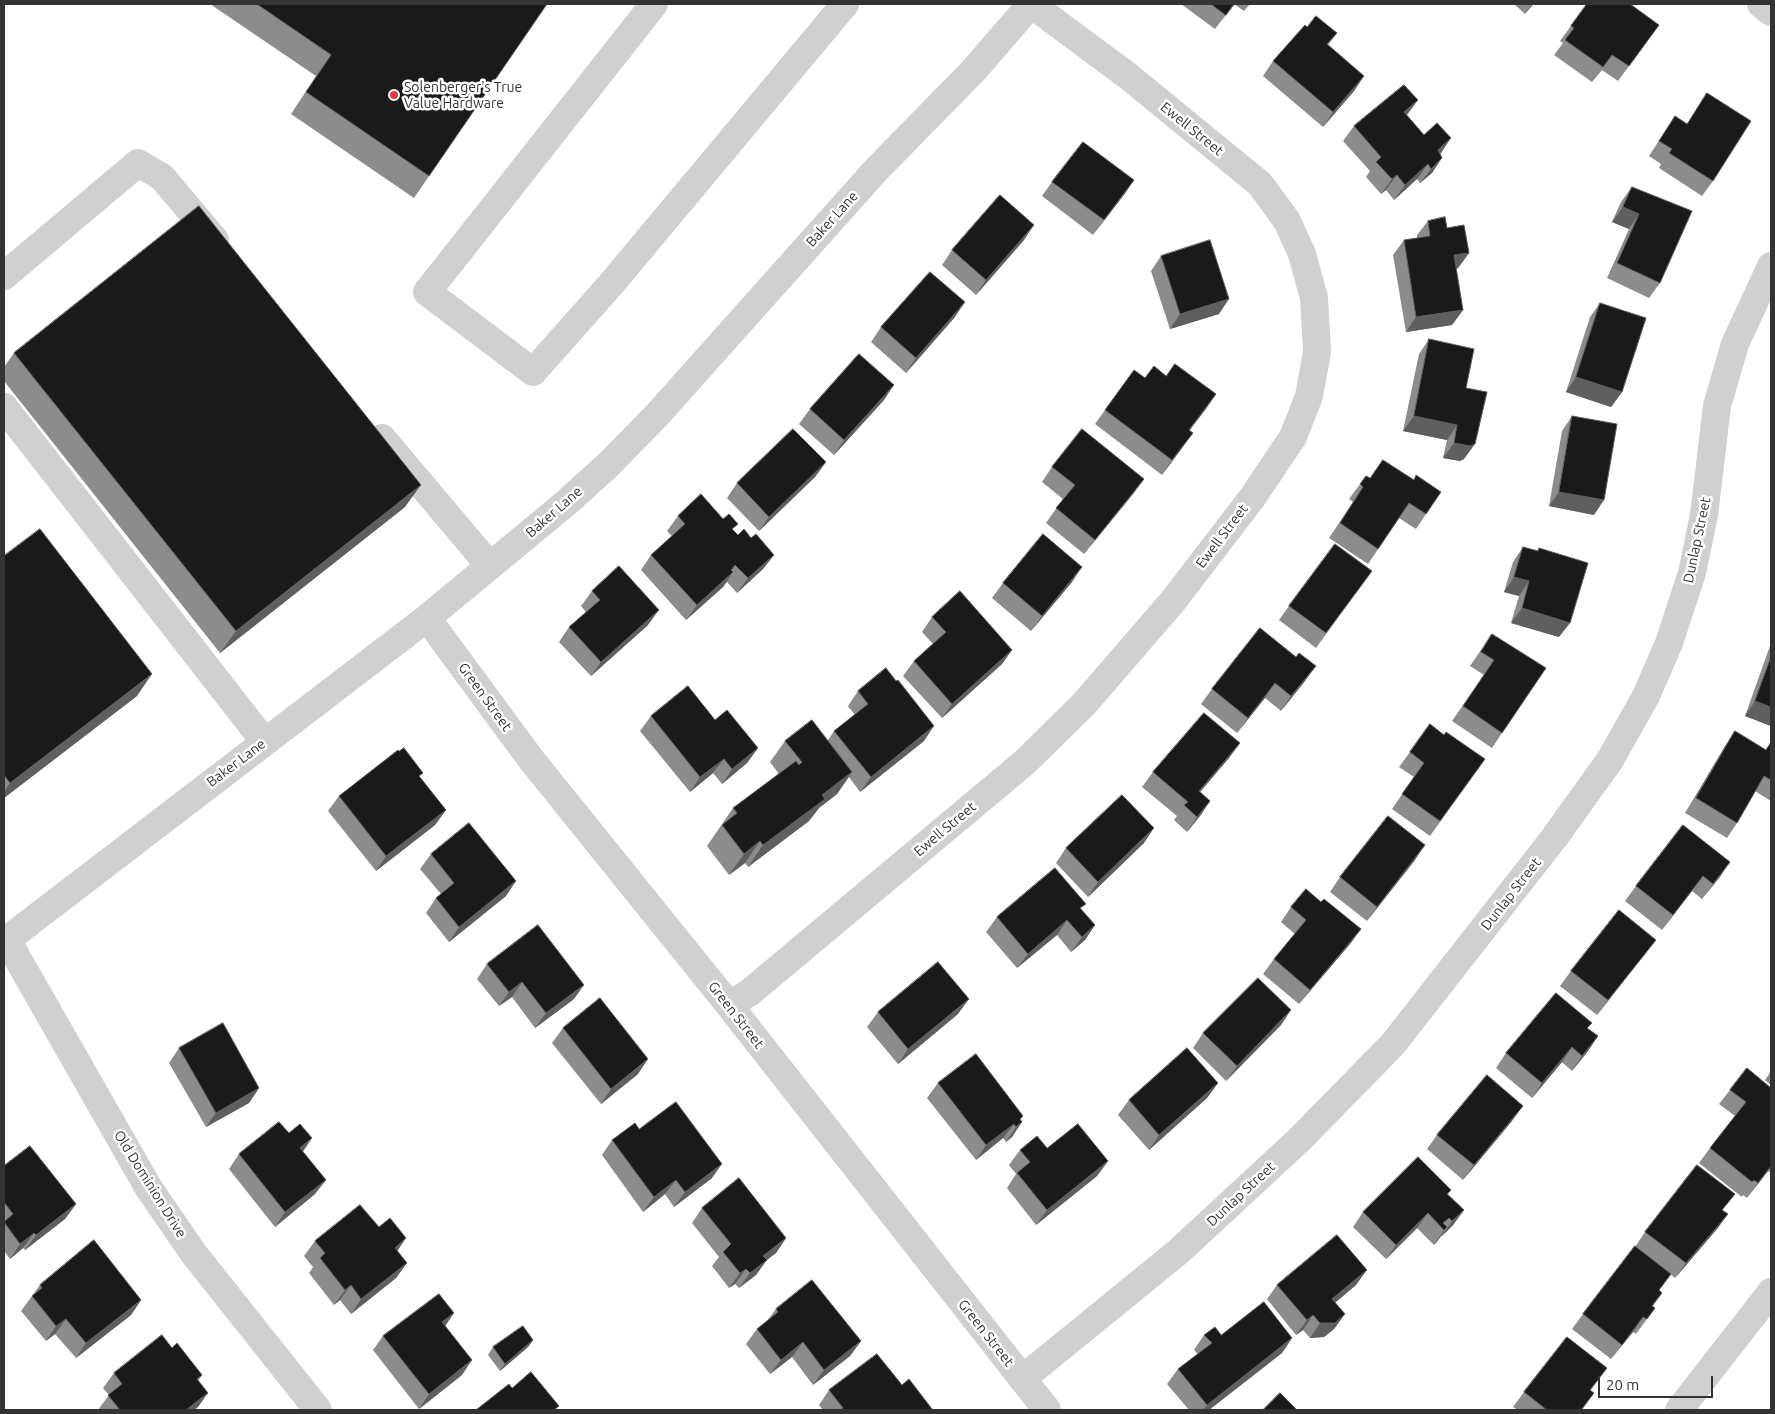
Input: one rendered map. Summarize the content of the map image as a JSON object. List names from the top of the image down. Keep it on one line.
{"streets":{"street":["Ewell Street","Baker Lane","Dunlap Street","Green Street","Old Dominion Drive"]},"crossings":[["Ewell Street","Baker Lane"],["Ewell Street","Green Street"],["Baker Lane","Green Street"],["Baker Lane","Old Dominion Drive"],["Dunlap Street","Green Street"]],"places":["Solenberger's True Value Hardware"],"scale_bar":"20 m"}
